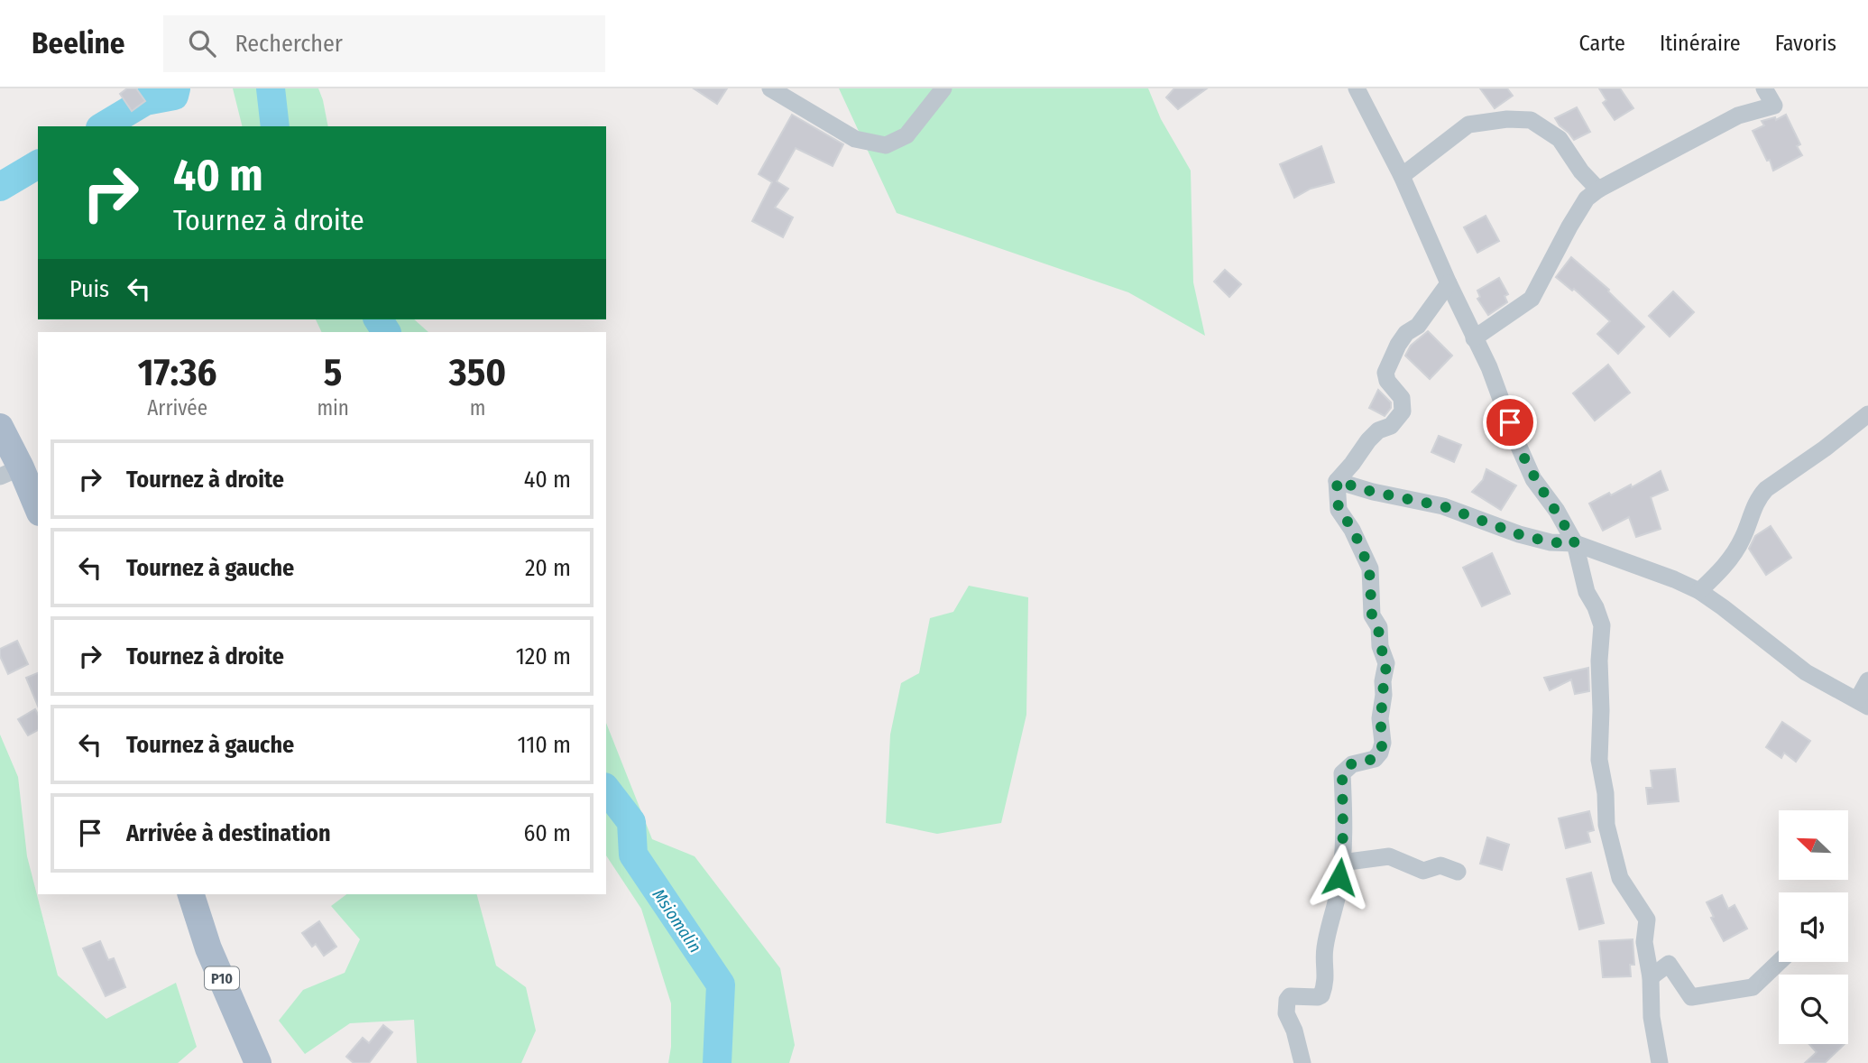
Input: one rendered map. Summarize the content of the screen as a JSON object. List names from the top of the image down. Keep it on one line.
{"streets":{"main road":["P10"]},"water":["Msiomalin"],"north":"top left","page":{"header":"Beeline","search":"Rechercher","nav":["Carte","Itinéraire","Favoris"],"turn":["40 m","Tournez à droite"],"then":"Puis","eta":["17:36","Arrivée","5","min","350","m"],"list":[{"name":"Tournez à droite","value":"40 m"},{"name":"Tournez à gauche","value":"20 m"},{"name":"Tournez à droite","value":"120 m"},{"name":"Tournez à gauche","value":"110 m"},{"name":"Arrivée à destination","value":"60 m"}]}}
